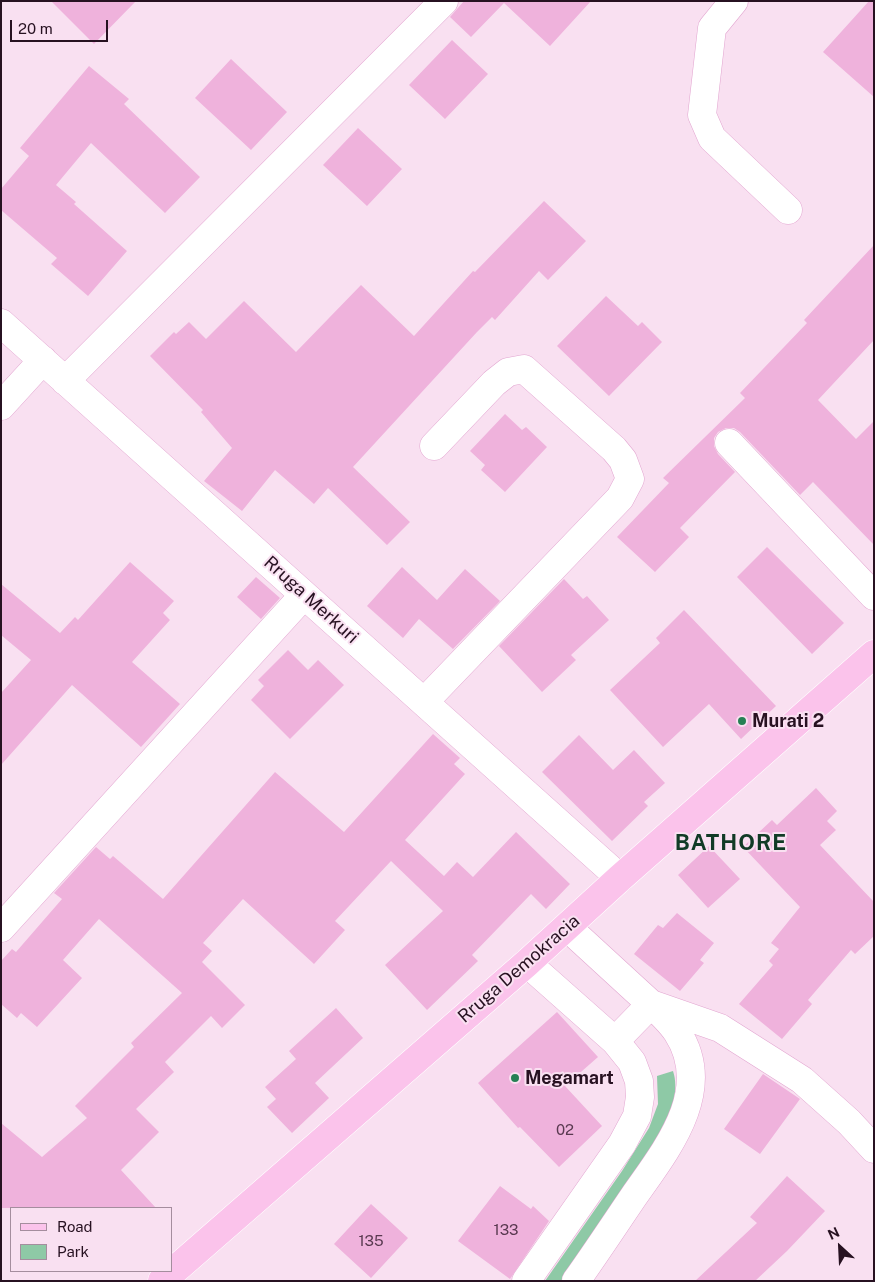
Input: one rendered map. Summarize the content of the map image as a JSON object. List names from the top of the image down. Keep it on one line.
{"streets":{"main road":["Rruga Demokracia"],"street":["Rruga Merkuri"]},"crossings":[["Rruga Merkuri","Rruga Demokracia"]],"districts":["BATHORE"],"places":["Murati 2","Megamart"],"house_numbers":["02","133","135"],"legend":["Road","Park"],"scale_bar":"20 m","north":"top left"}
